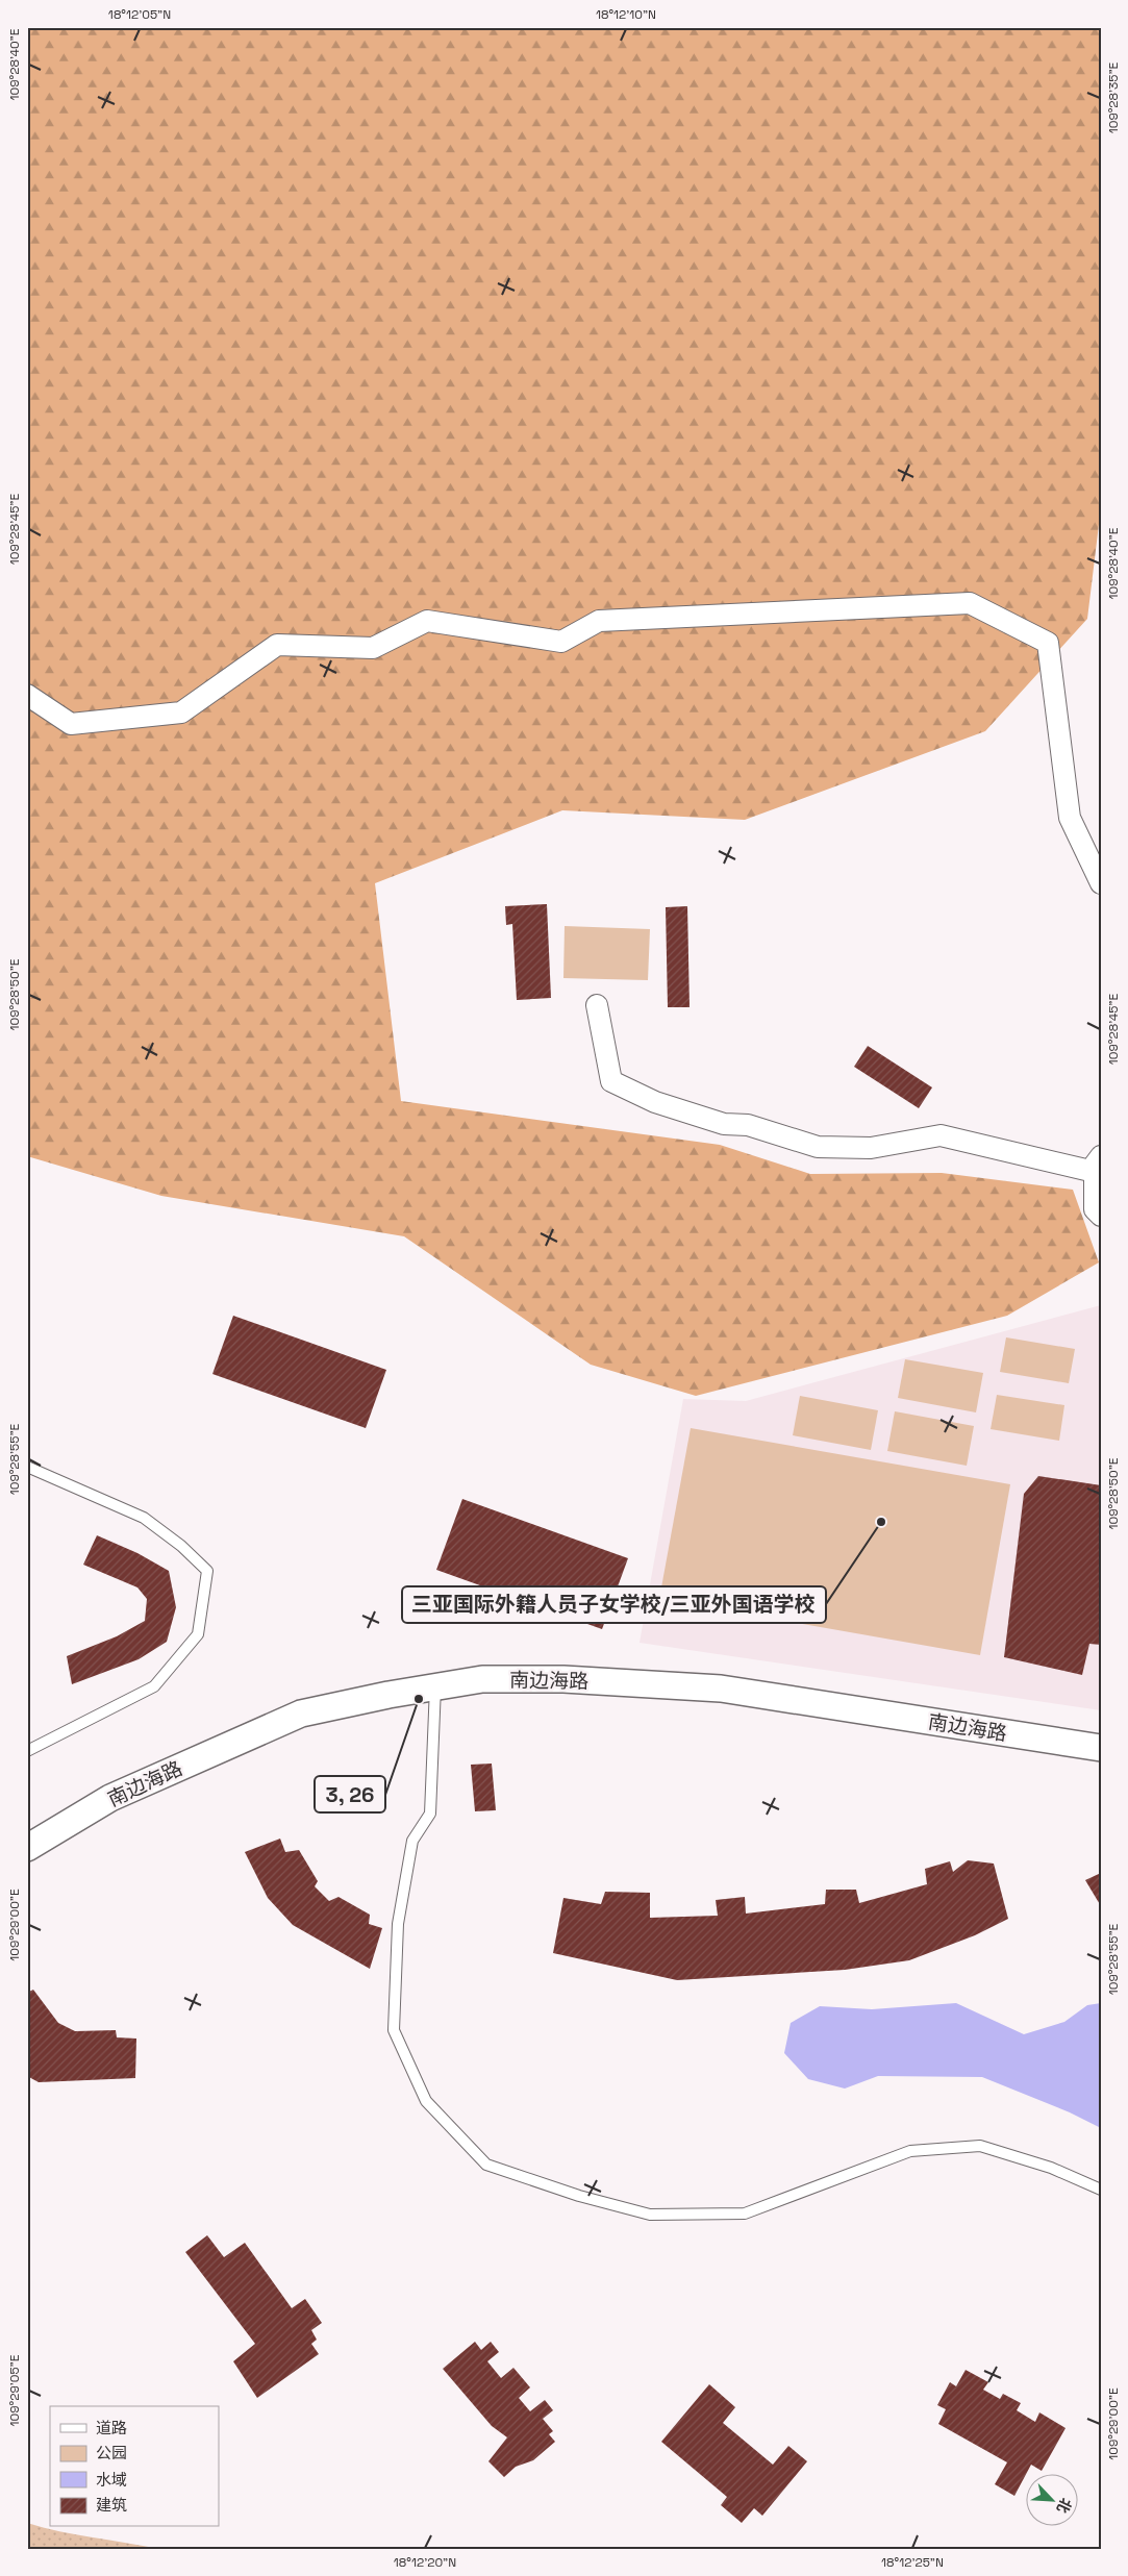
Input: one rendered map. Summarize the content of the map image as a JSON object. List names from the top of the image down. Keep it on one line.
{"streets":{"street":["南边海路"]},"places":["三亚国际外籍人员子女学校/三亚外国语学校","3, 26"],"legend":["道路","公园","水域","建筑"],"north":"bottom right","coordinates":["18°12'05\"N","18°12'10\"N","109°28'40\"E","109°28'35\"E","109°28'45\"E","109°28'50\"E","109°28'55\"E","109°29'00\"E","109°29'05\"E","18°12'20\"N","18°12'25\"N"]}
